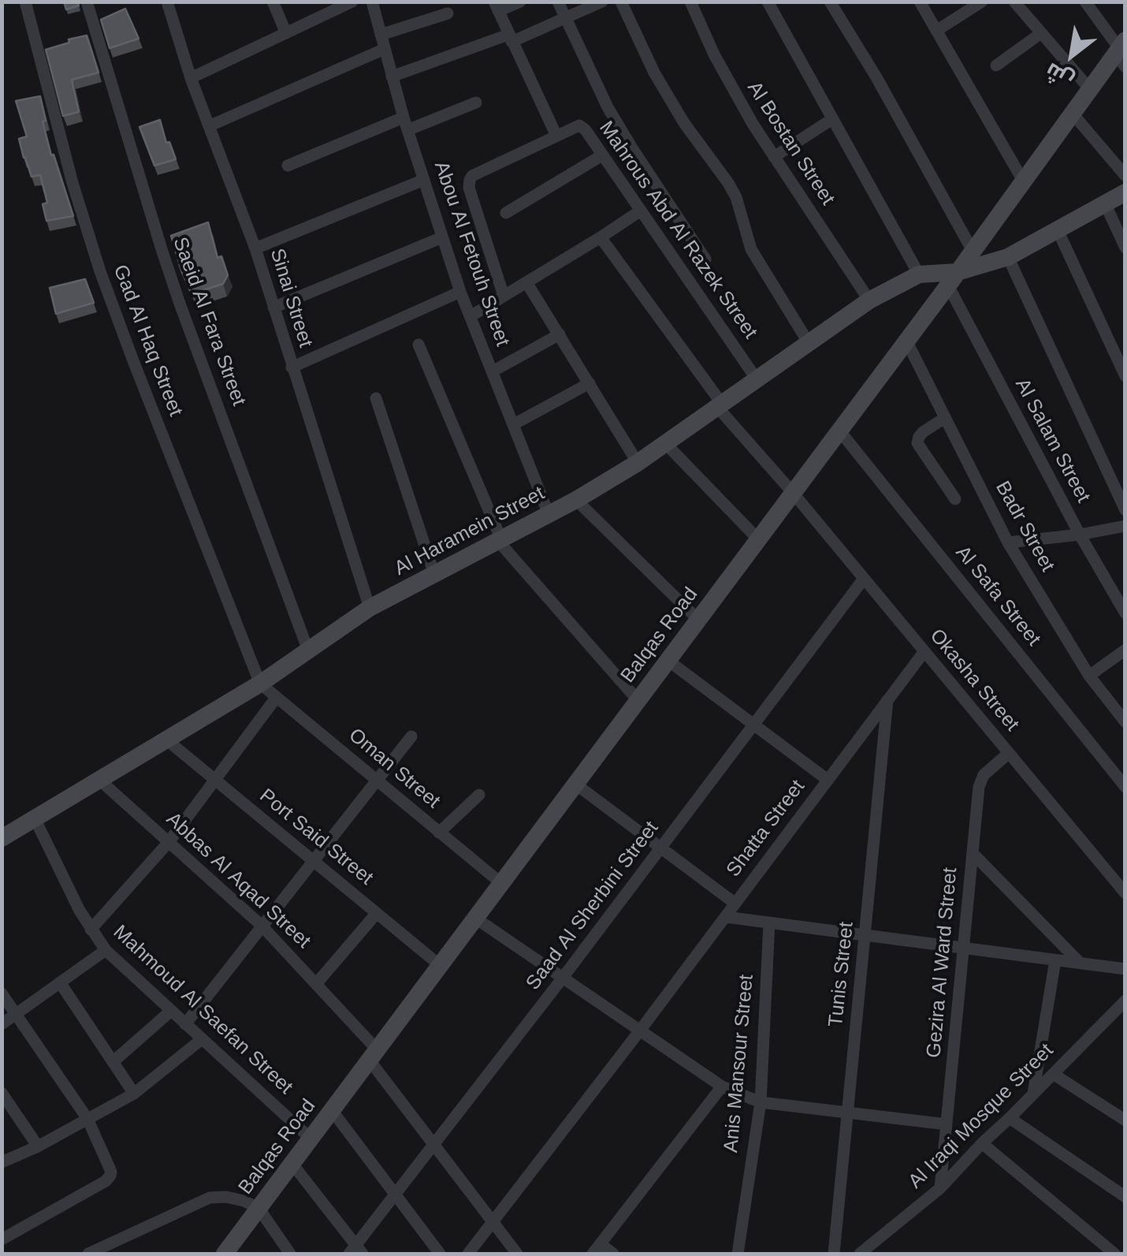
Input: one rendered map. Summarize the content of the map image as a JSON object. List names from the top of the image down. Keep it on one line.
{"streets":{"main road":["Al Haramein Street","Balqas Road"],"street":["Al Bostan Street","Mahrous Abd Al Razek Street","Abou Al Fetouh Street","Sinai Street","Saeid Al Fara Street","Gad Al Haq Street","Al Salam Street","Badr Street","Al Safa Street","Okasha Street","Oman Street","Shatta Street","Port Said Street","Abbas Al Aqad Street","Saad Al Sherbini Street","Gezira Al Ward Street","Tunis Street","Mahmoud Al Saefan Street","Anis Mansour Street","Al Iraqi Mosque Street"]},"crossings":[["Al Bostan Street","Al Haramein Street"],["Mahrous Abd Al Razek Street","Al Haramein Street"],["Abou Al Fetouh Street","Al Haramein Street"],["Sinai Street","Al Haramein Street"],["Saeid Al Fara Street","Al Haramein Street"],["Gad Al Haq Street","Al Haramein Street"],["Gad Al Haq Street","Oman Street"],["Al Salam Street","Al Haramein Street"],["Al Salam Street","Balqas Road"],["Badr Street","Balqas Road"],["Al Haramein Street","Balqas Road"],["Al Haramein Street","Okasha Street"],["Al Haramein Street","Oman Street"],["Al Haramein Street","Port Said Street"],["Al Haramein Street","Abbas Al Aqad Street"],["Al Haramein Street","Mahmoud Al Saefan Street"],["Al Safa Street","Balqas Road"],["Balqas Road","Okasha Street"],["Balqas Road","Oman Street"],["Balqas Road","Port Said Street"],["Balqas Road","Abbas Al Aqad Street"],["Balqas Road","Mahmoud Al Saefan Street"],["Okasha Street","Shatta Street"],["Okasha Street","Saad Al Sherbini Street"],["Okasha Street","Gezira Al Ward Street"],["Shatta Street","Abbas Al Aqad Street"],["Shatta Street","Tunis Street"],["Abbas Al Aqad Street","Saad Al Sherbini Street"],["Gezira Al Ward Street","Al Iraqi Mosque Street"]],"north":"bottom left"}
